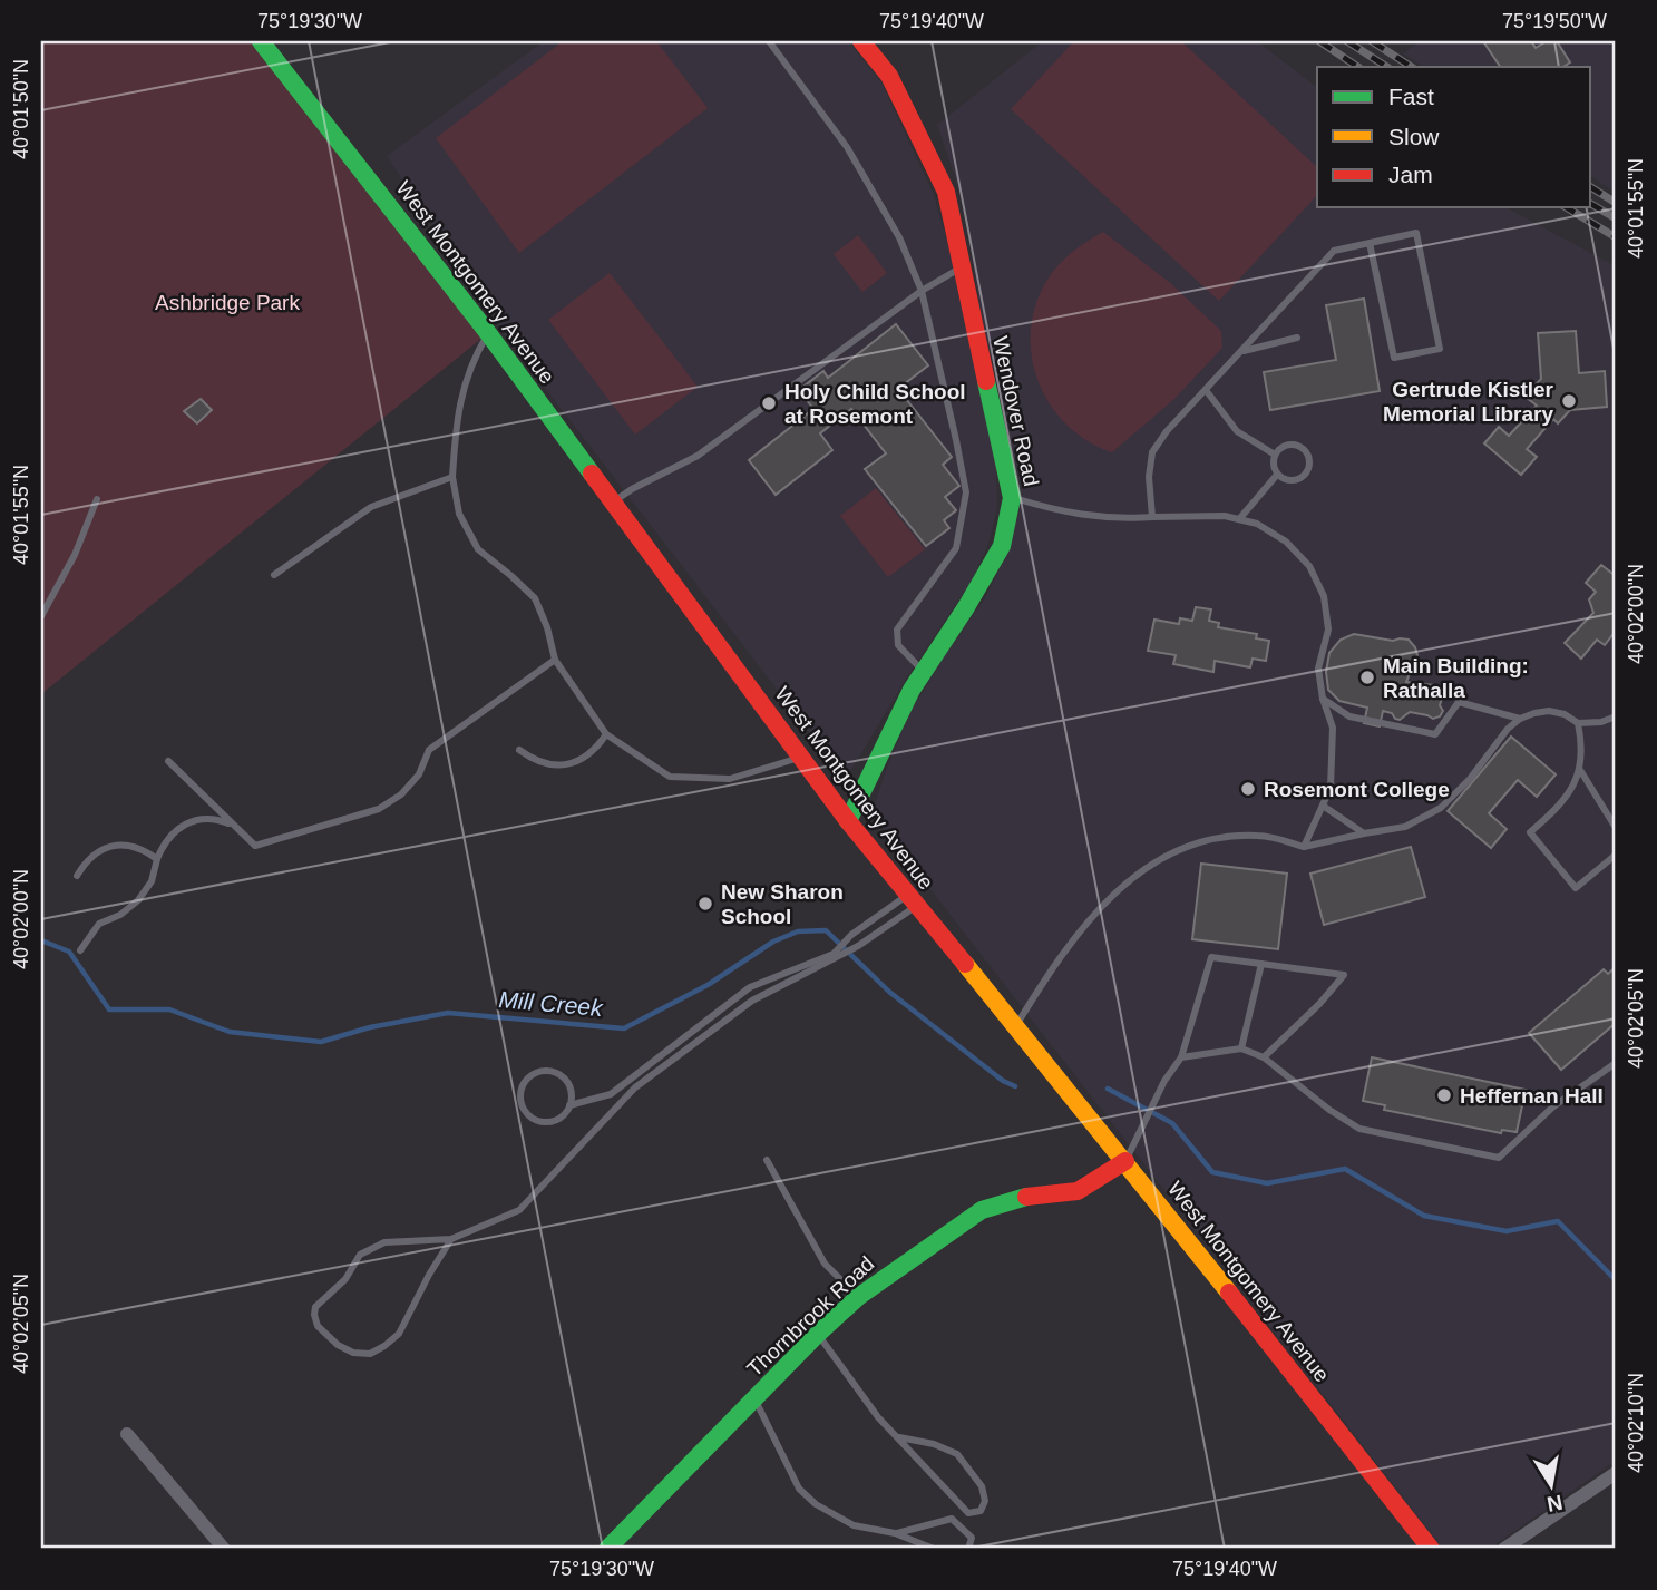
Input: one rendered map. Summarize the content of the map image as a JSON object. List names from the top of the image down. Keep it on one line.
{"streets":{"main road":["West Montgomery Avenue","Wendover Road","Thornbrook Road"]},"crossings":[["West Montgomery Avenue","Wendover Road"],["West Montgomery Avenue","Thornbrook Road"]],"water":["Mill Creek"],"parks":["Ashbridge Park"],"places":["Gertrude Kistler Memorial Library","Holy Child School at Rosemont","Main Building: Rathalla","Rosemont College","New Sharon School","Heffernan Hall"],"legend":["Fast","Slow","Jam"],"north":"bottom","coordinates":["75°19'30\"W","75°19'40\"W","75°19'50\"W","40°01'50\"N","40°01'55\"N","40°02'00\"N","40°02'05\"N","40°02'10\"N"]}
